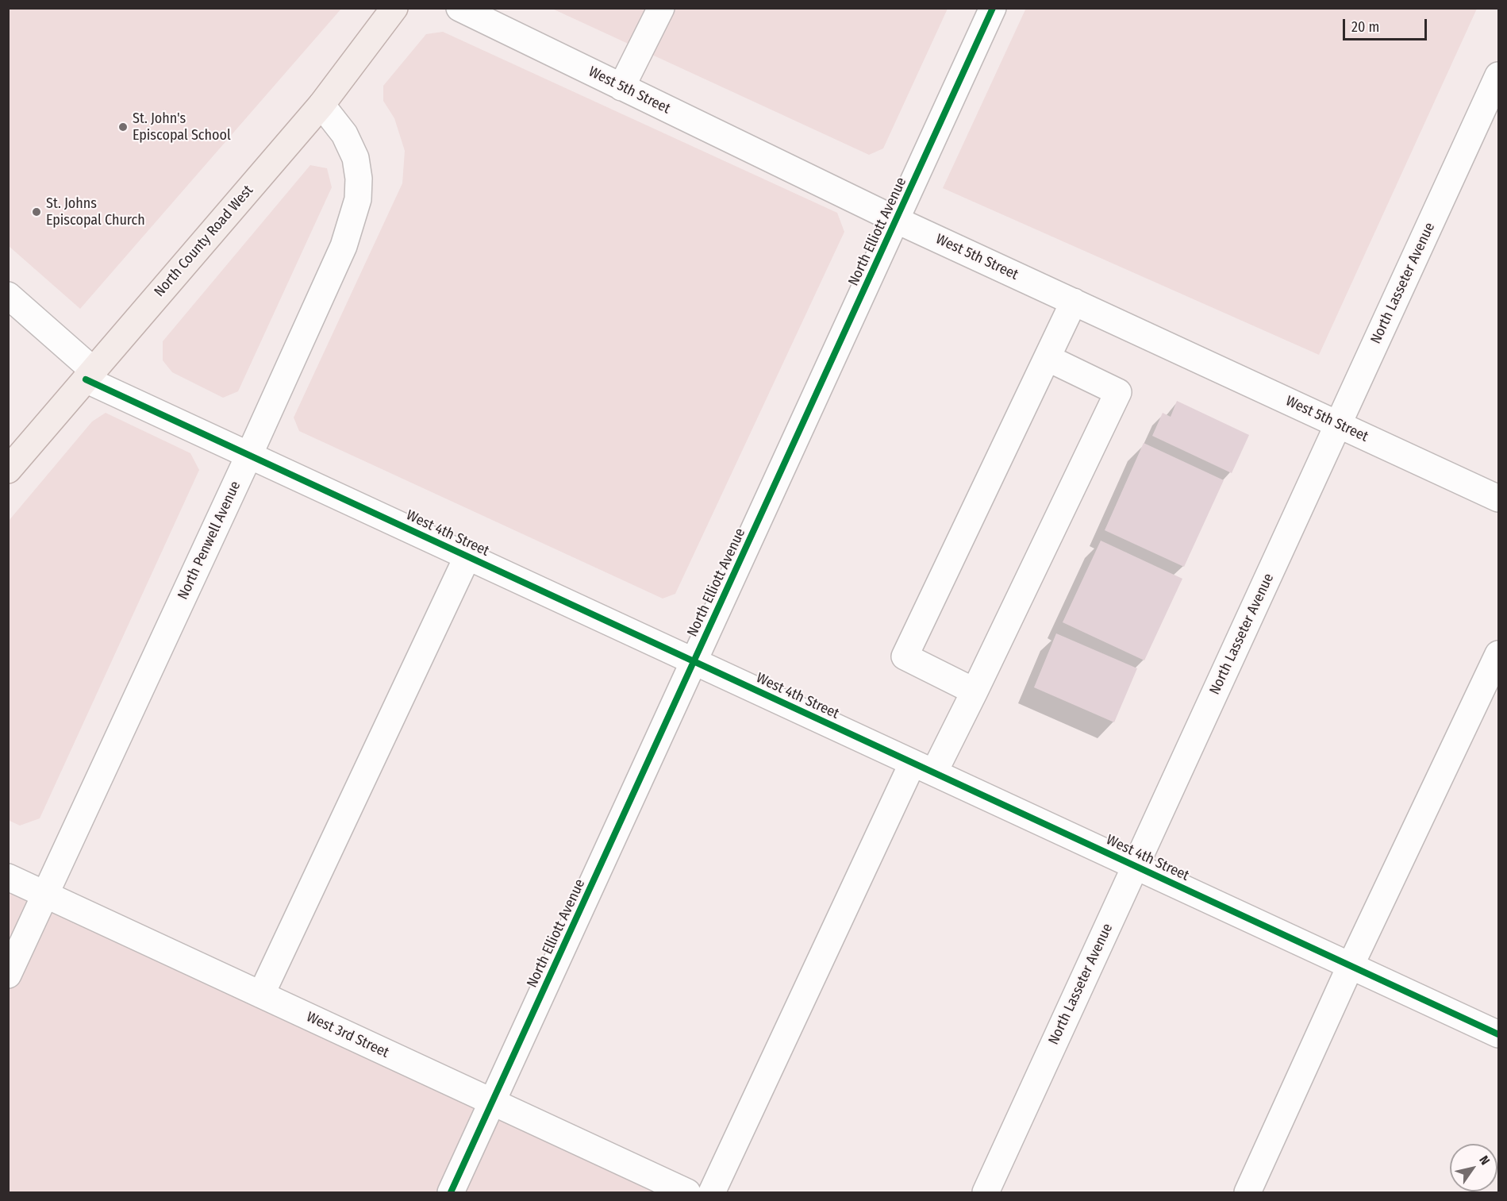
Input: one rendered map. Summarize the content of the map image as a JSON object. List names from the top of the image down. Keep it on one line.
{"streets":{"main road":["North County Road West"],"street":["West 5th Street","North Elliott Avenue","North Lasseter Avenue","West 4th Street","North Penwell Avenue","West 3rd Street"]},"crossings":[["West 5th Street","North Elliott Avenue"],["West 5th Street","North Lasseter Avenue"],["North Elliott Avenue","West 4th Street"],["North Elliott Avenue","West 3rd Street"],["North County Road West","West 4th Street"],["North County Road West","North Penwell Avenue"],["North Lasseter Avenue","West 4th Street"],["West 4th Street","North Penwell Avenue"],["North Penwell Avenue","West 3rd Street"]],"places":["St. John's Episcopal School","St. Johns Episcopal Church"],"scale_bar":"20 m","north":"top right"}
